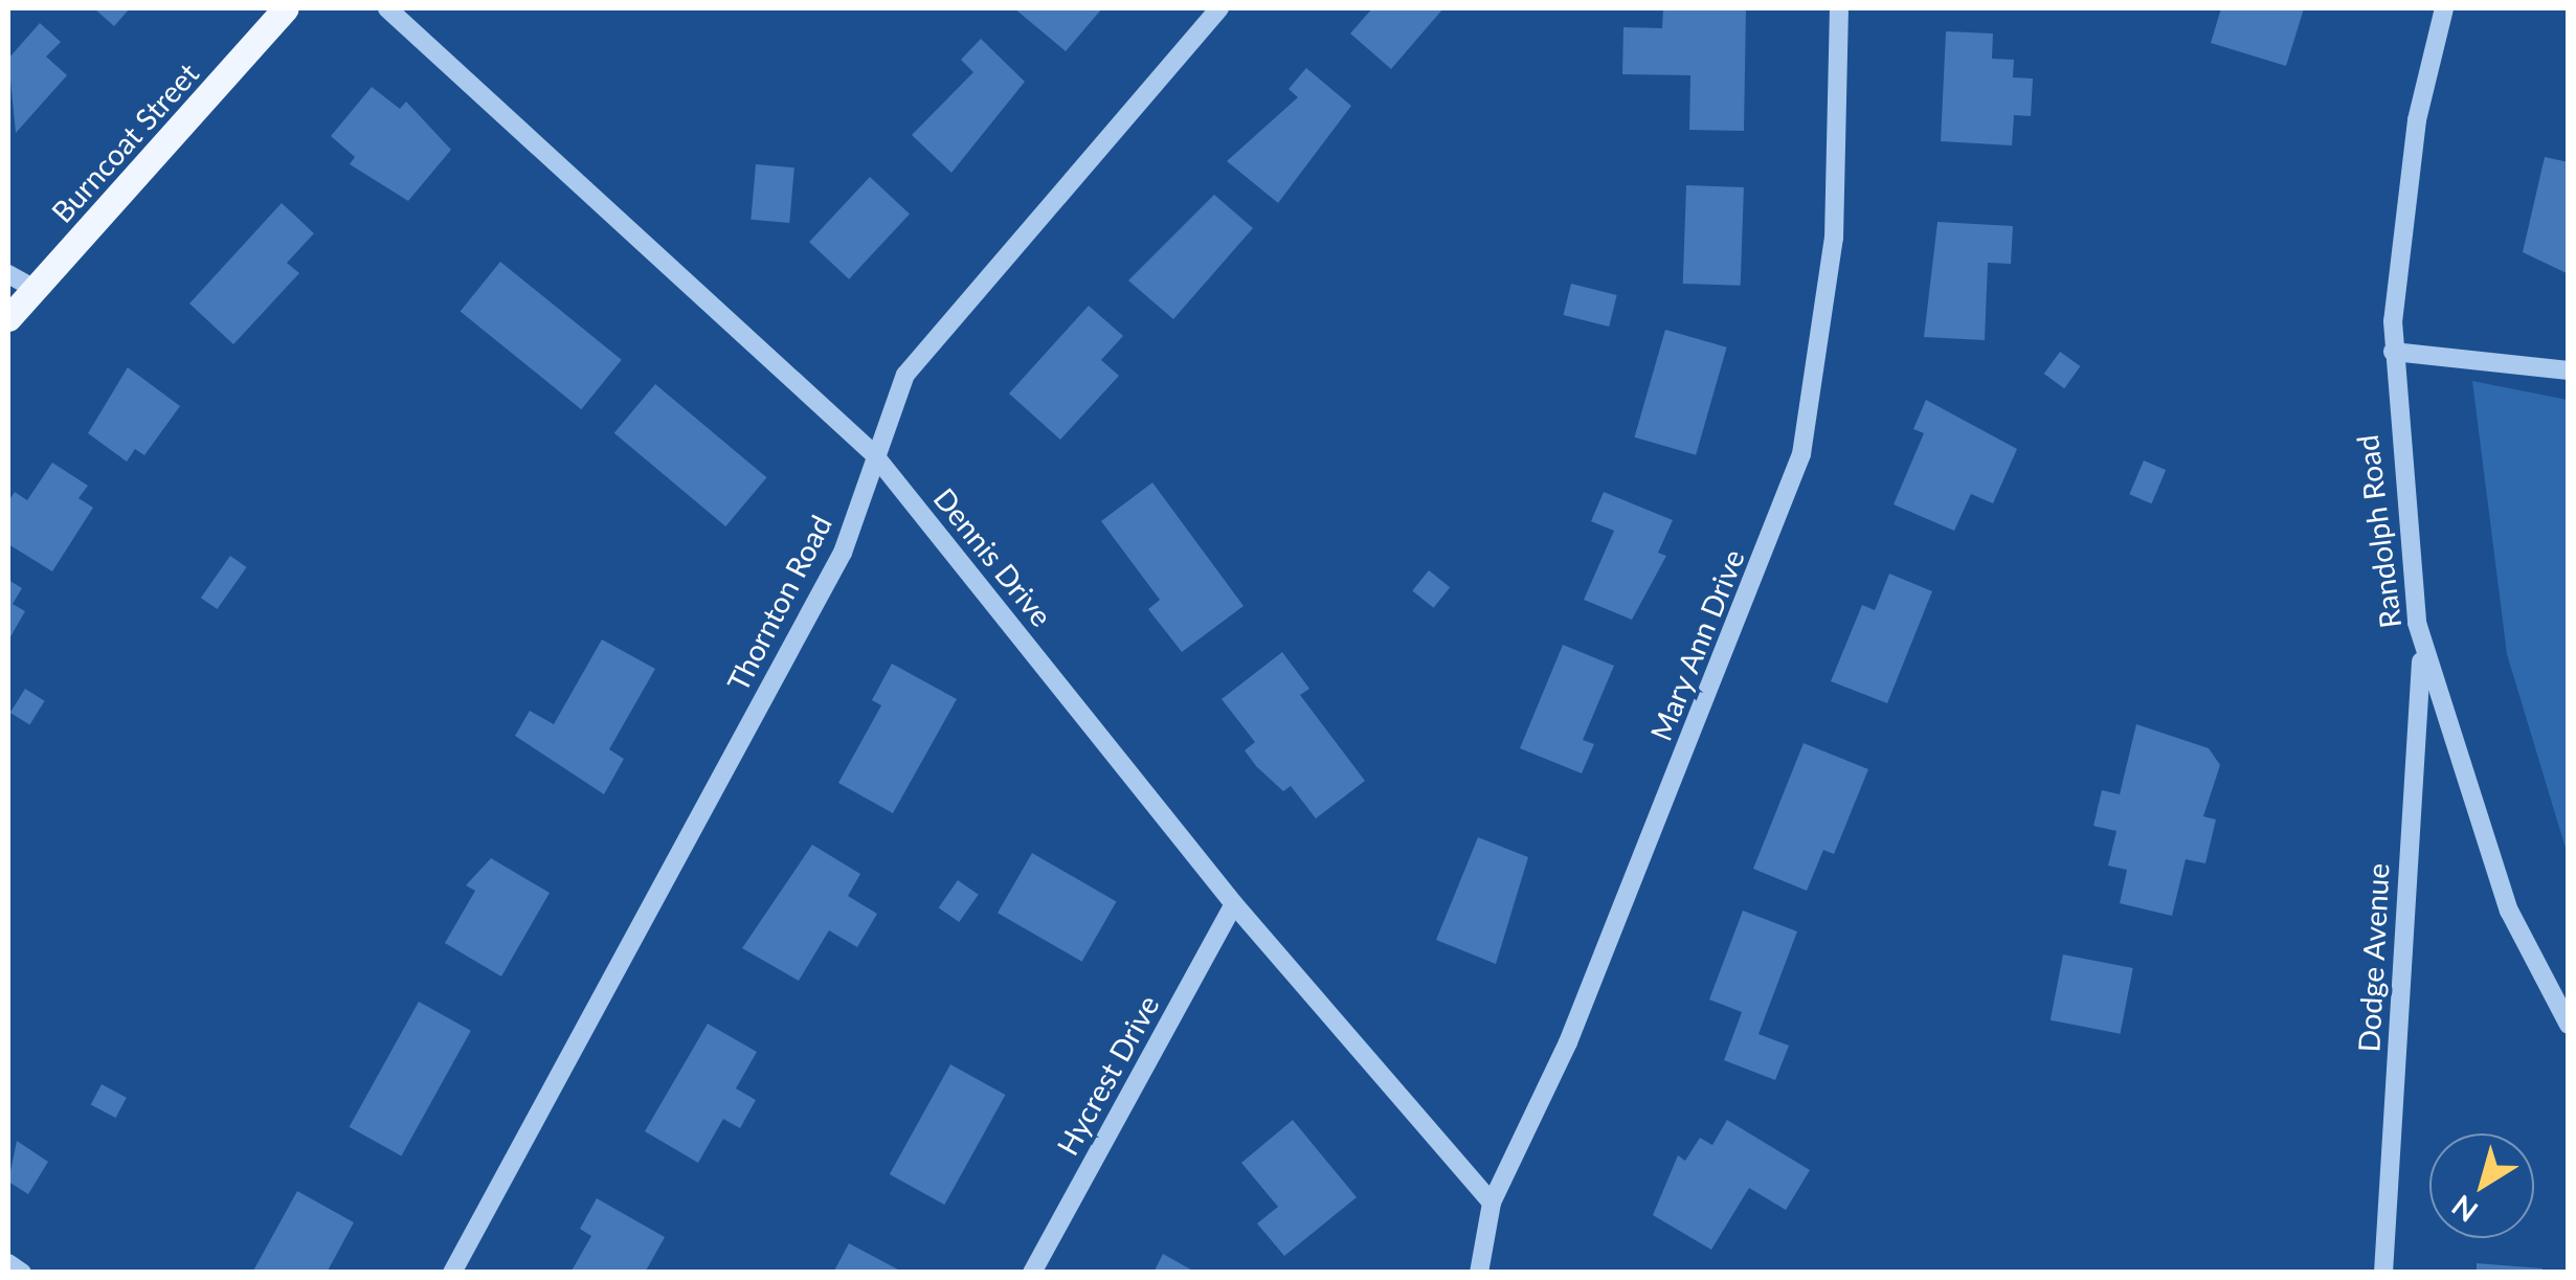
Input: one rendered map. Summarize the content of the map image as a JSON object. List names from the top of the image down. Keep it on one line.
{"streets":{"main road":["Burncoat Street"],"street":["Randolph Road","Dennis Drive","Thornton Road","Mary Ann Drive","Dodge Avenue","Hycrest Drive"]},"crossings":[["Randolph Road","Dodge Avenue"],["Dennis Drive","Thornton Road"],["Dennis Drive","Mary Ann Drive"],["Dennis Drive","Hycrest Drive"]],"north":"bottom left"}
